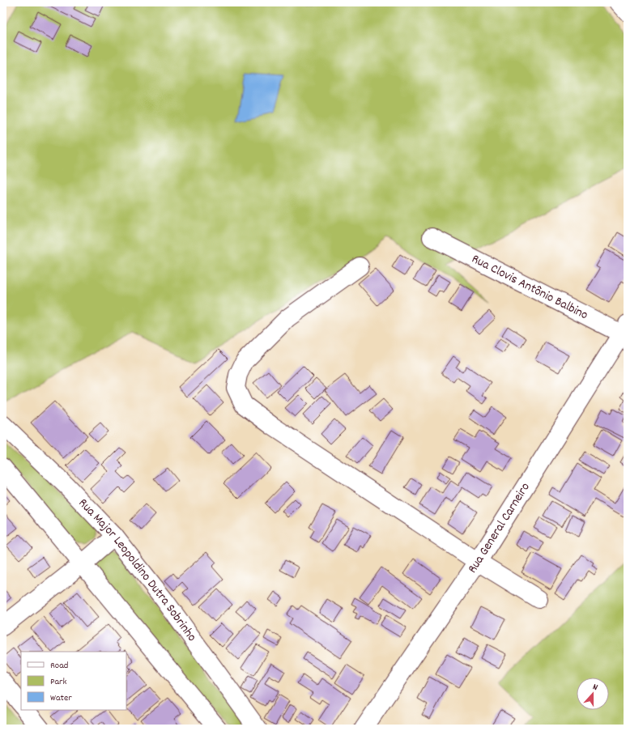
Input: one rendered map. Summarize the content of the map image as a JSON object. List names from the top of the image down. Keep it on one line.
{"streets":{"main road":["Rua Clovis Antônio Balbino","Rua General Carneiro","Rua Major Leopoldino Dutra Sobrinho"]},"crossings":[["Rua Clovis Antônio Balbino","Rua General Carneiro"]],"legend":["Road","Park","Water"],"north":"top"}
